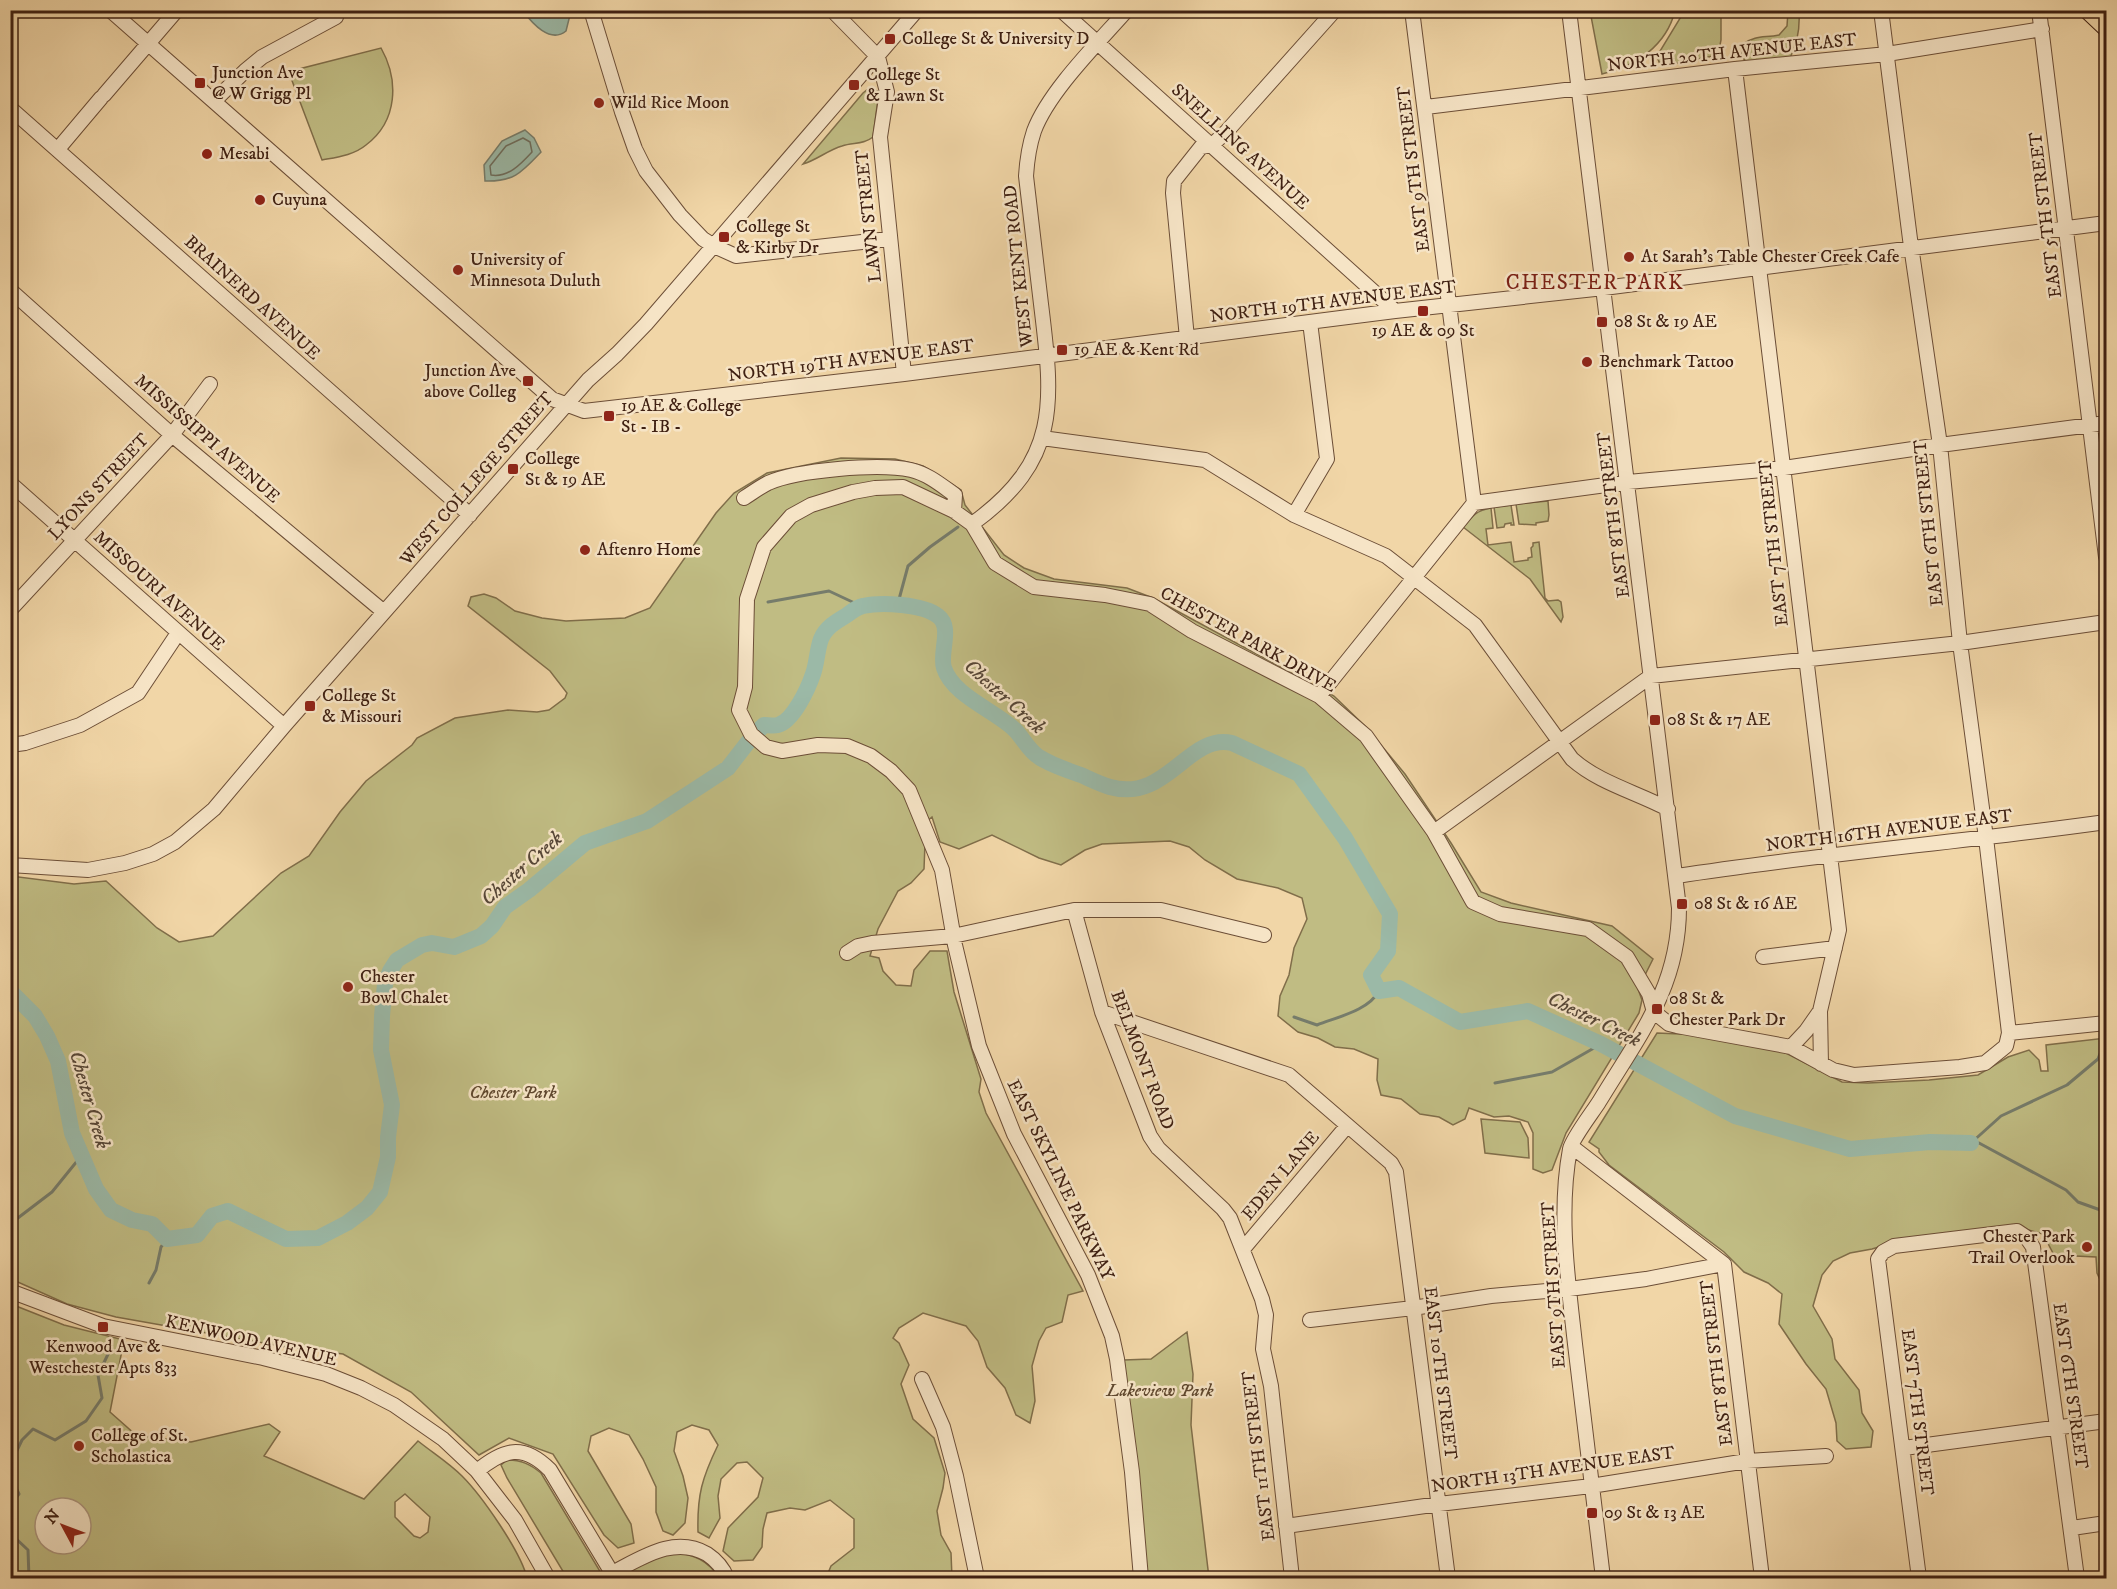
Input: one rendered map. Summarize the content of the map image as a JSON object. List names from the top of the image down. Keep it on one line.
{"streets":{"street":["NORTH 20TH AVENUE EAST","SNELLING AVENUE","EAST 9TH STREET","EAST 5TH STREET","LAWN STREET","WEST KENT ROAD","BRAINERD AVENUE","NORTH 19TH AVENUE EAST","MISSISSIPPI AVENUE","WEST COLLEGE STREET","LYONS STREET","EAST 8TH STREET","EAST 6TH STREET","EAST 7TH STREET","MISSOURI AVENUE","CHESTER PARK DRIVE","NORTH 16TH AVENUE EAST","BELMONT ROAD","EDEN LANE","EAST SKYLINE PARKWAY","KENWOOD AVENUE","EAST 10TH STREET","EAST 11TH STREET","NORTH 13TH AVENUE EAST"]},"crossings":[["NORTH 20TH AVENUE EAST","EAST 9TH STREET"],["NORTH 20TH AVENUE EAST","EAST 5TH STREET"],["NORTH 20TH AVENUE EAST","EAST 8TH STREET"],["NORTH 20TH AVENUE EAST","EAST 6TH STREET"],["NORTH 20TH AVENUE EAST","EAST 7TH STREET"],["SNELLING AVENUE","WEST KENT ROAD"],["SNELLING AVENUE","NORTH 19TH AVENUE EAST"],["EAST 9TH STREET","NORTH 19TH AVENUE EAST"],["EAST 9TH STREET","EAST 8TH STREET"],["EAST 9TH STREET","CHESTER PARK DRIVE"],["EAST 9TH STREET","NORTH 13TH AVENUE EAST"],["EAST 5TH STREET","NORTH 19TH AVENUE EAST"],["LAWN STREET","NORTH 19TH AVENUE EAST"],["LAWN STREET","WEST COLLEGE STREET"],["WEST KENT ROAD","NORTH 19TH AVENUE EAST"],["WEST KENT ROAD","CHESTER PARK DRIVE"],["BRAINERD AVENUE","WEST COLLEGE STREET"],["NORTH 19TH AVENUE EAST","WEST COLLEGE STREET"],["NORTH 19TH AVENUE EAST","EAST 8TH STREET"],["NORTH 19TH AVENUE EAST","EAST 6TH STREET"],["NORTH 19TH AVENUE EAST","EAST 7TH STREET"],["MISSISSIPPI AVENUE","WEST COLLEGE STREET"],["MISSISSIPPI AVENUE","LYONS STREET"],["WEST COLLEGE STREET","MISSOURI AVENUE"],["LYONS STREET","MISSOURI AVENUE"],["EAST 8TH STREET","CHESTER PARK DRIVE"],["EAST 8TH STREET","NORTH 16TH AVENUE EAST"],["EAST 8TH STREET","NORTH 13TH AVENUE EAST"],["EAST 6TH STREET","EAST 7TH STREET"],["EAST 6TH STREET","NORTH 16TH AVENUE EAST"],["EAST 7TH STREET","NORTH 16TH AVENUE EAST"],["CHESTER PARK DRIVE","EAST SKYLINE PARKWAY"],["BELMONT ROAD","EDEN LANE"],["BELMONT ROAD","EAST 11TH STREET"],["EDEN LANE","EAST 10TH STREET"],["EAST 10TH STREET","NORTH 13TH AVENUE EAST"],["EAST 11TH STREET","NORTH 13TH AVENUE EAST"]],"districts":["CHESTER PARK"],"water":["Chester Creek"],"parks":["Chester Park","Lakeview Park"],"places":{"transit":["College St & University D","Junction Ave @ W Grigg Pl","College St & Lawn St","College St & Kirby Dr","19 AE & 09 St","08 St & 19 AE","19 AE & Kent Rd","Junction Ave above Colleg","19 AE & College St - IB -","College St & 19 AE","College St & Missouri","08 St & 17 AE","08 St & 16 AE","08 St & Chester Park Dr","Kenwood Ave & Westchester Apts 833","09 St & 13 AE"],"other":["Wild Rice Moon","Mesabi","Cuyuna","At Sarah's Table Chester Creek Cafe","University of Minnesota Duluth","Benchmark Tattoo","Aftenro Home","Chester Bowl Chalet","Chester Park Trail Overlook","College of St. Scholastica"]},"north":"top left"}
